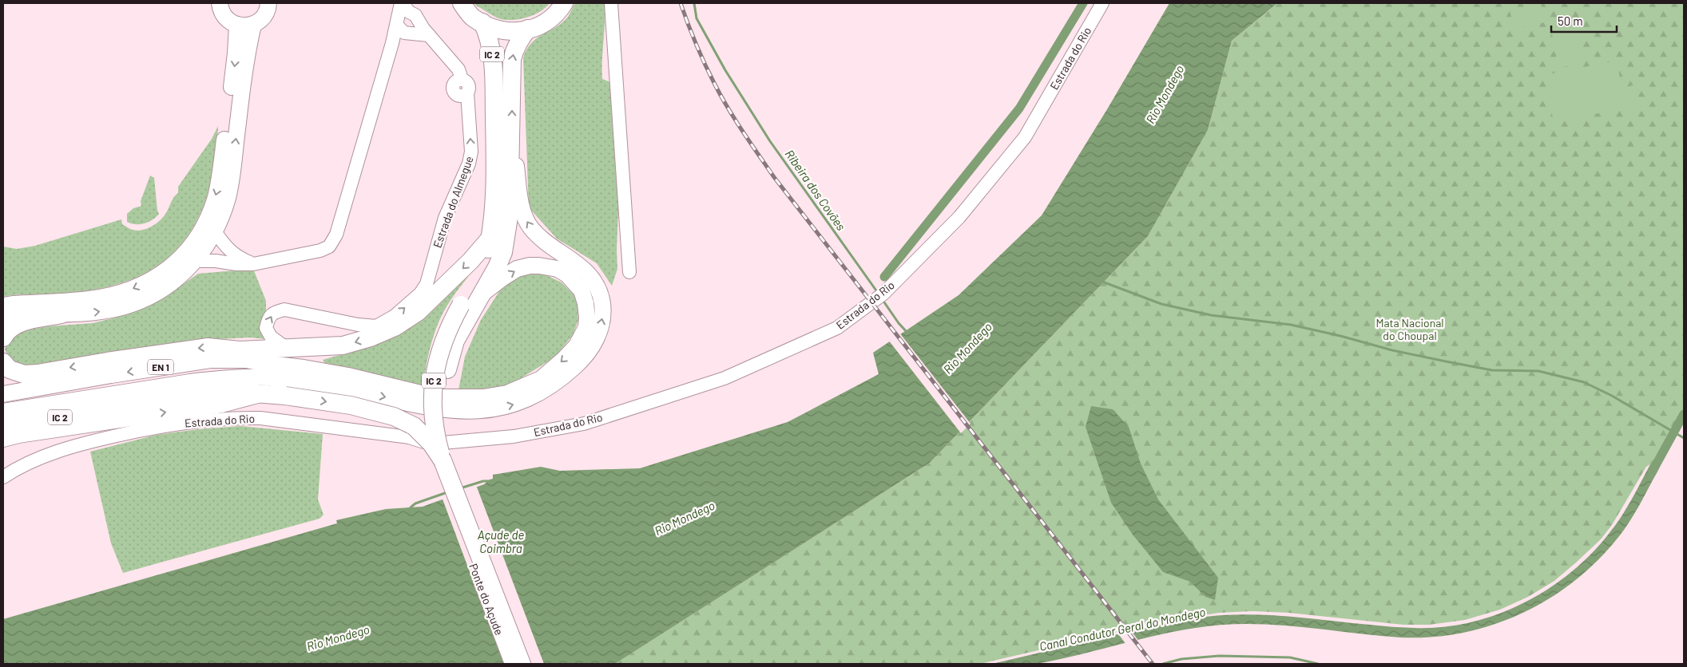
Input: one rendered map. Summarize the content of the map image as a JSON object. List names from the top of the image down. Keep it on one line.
{"streets":{"highway":["IC 2"],"main road":["EN 1"],"street":["Estrada do Rio","Estrada do Almegue","Ponte do Açude"]},"crossings":[["IC 2","Estrada do Rio"],["IC 2","Ponte do Açude"],["Estrada do Rio","Ponte do Açude"]],"water":["Rio Mondego","Ribeira dos Covões","Açude de Coimbra","Canal Condutor Geral do Mondego"],"parks":["Mata Nacional do Choupal"],"scale_bar":"50 m"}
